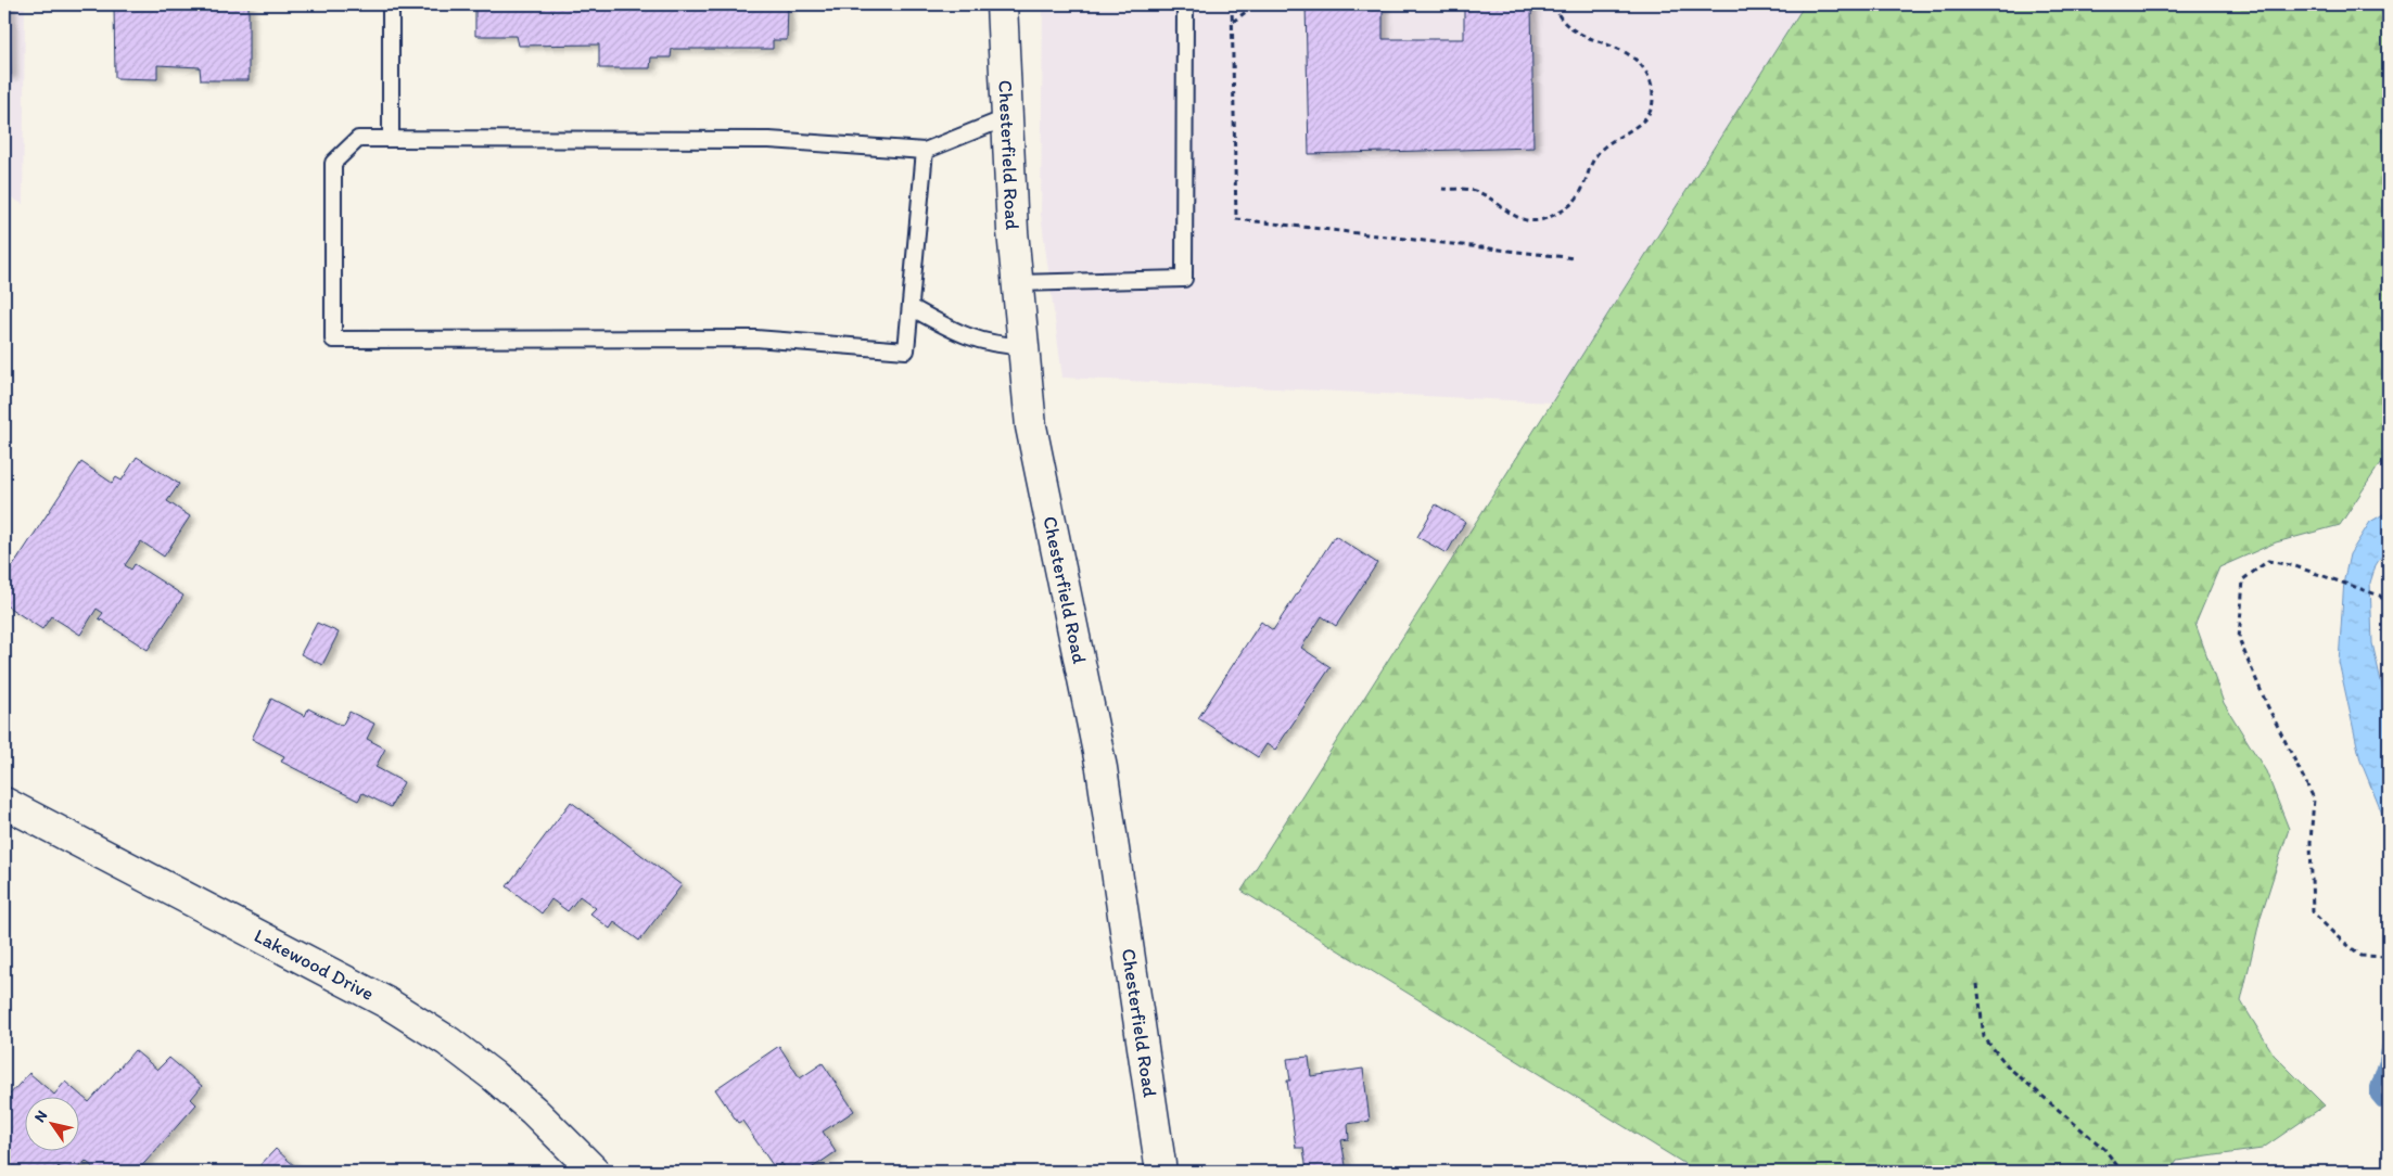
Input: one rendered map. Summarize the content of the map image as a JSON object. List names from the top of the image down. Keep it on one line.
{"streets":{"street":["Chesterfield Road","Lakewood Drive"]},"north":"top left"}
